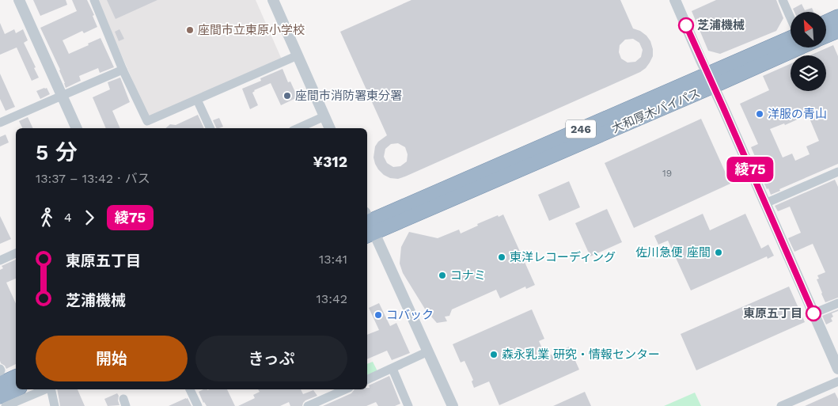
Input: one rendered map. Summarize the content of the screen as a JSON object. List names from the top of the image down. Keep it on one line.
{"streets":{"highway":["大和厚木バイパス","246"]},"places":["芝浦機械","座間市立東原小学校","座間市消防署東分署","洋服の青山","佐川急便 座間","東洋レコーディング","コナミ","東原五丁目","コバック","森永乳業 研究・情報センター"],"lines":["bus line 綾75"],"house_numbers":["19"],"north":"top left","page":{"on_map":"綾75","heading":["5 分","13:37 – 13:42 · バス","¥312"],"legs":["4","綾75"],"list":[{"name":"東原五丁目","value":"13:41"},{"name":"芝浦機械","value":"13:42"}],"buttons":["開始","きっぷ"]}}
